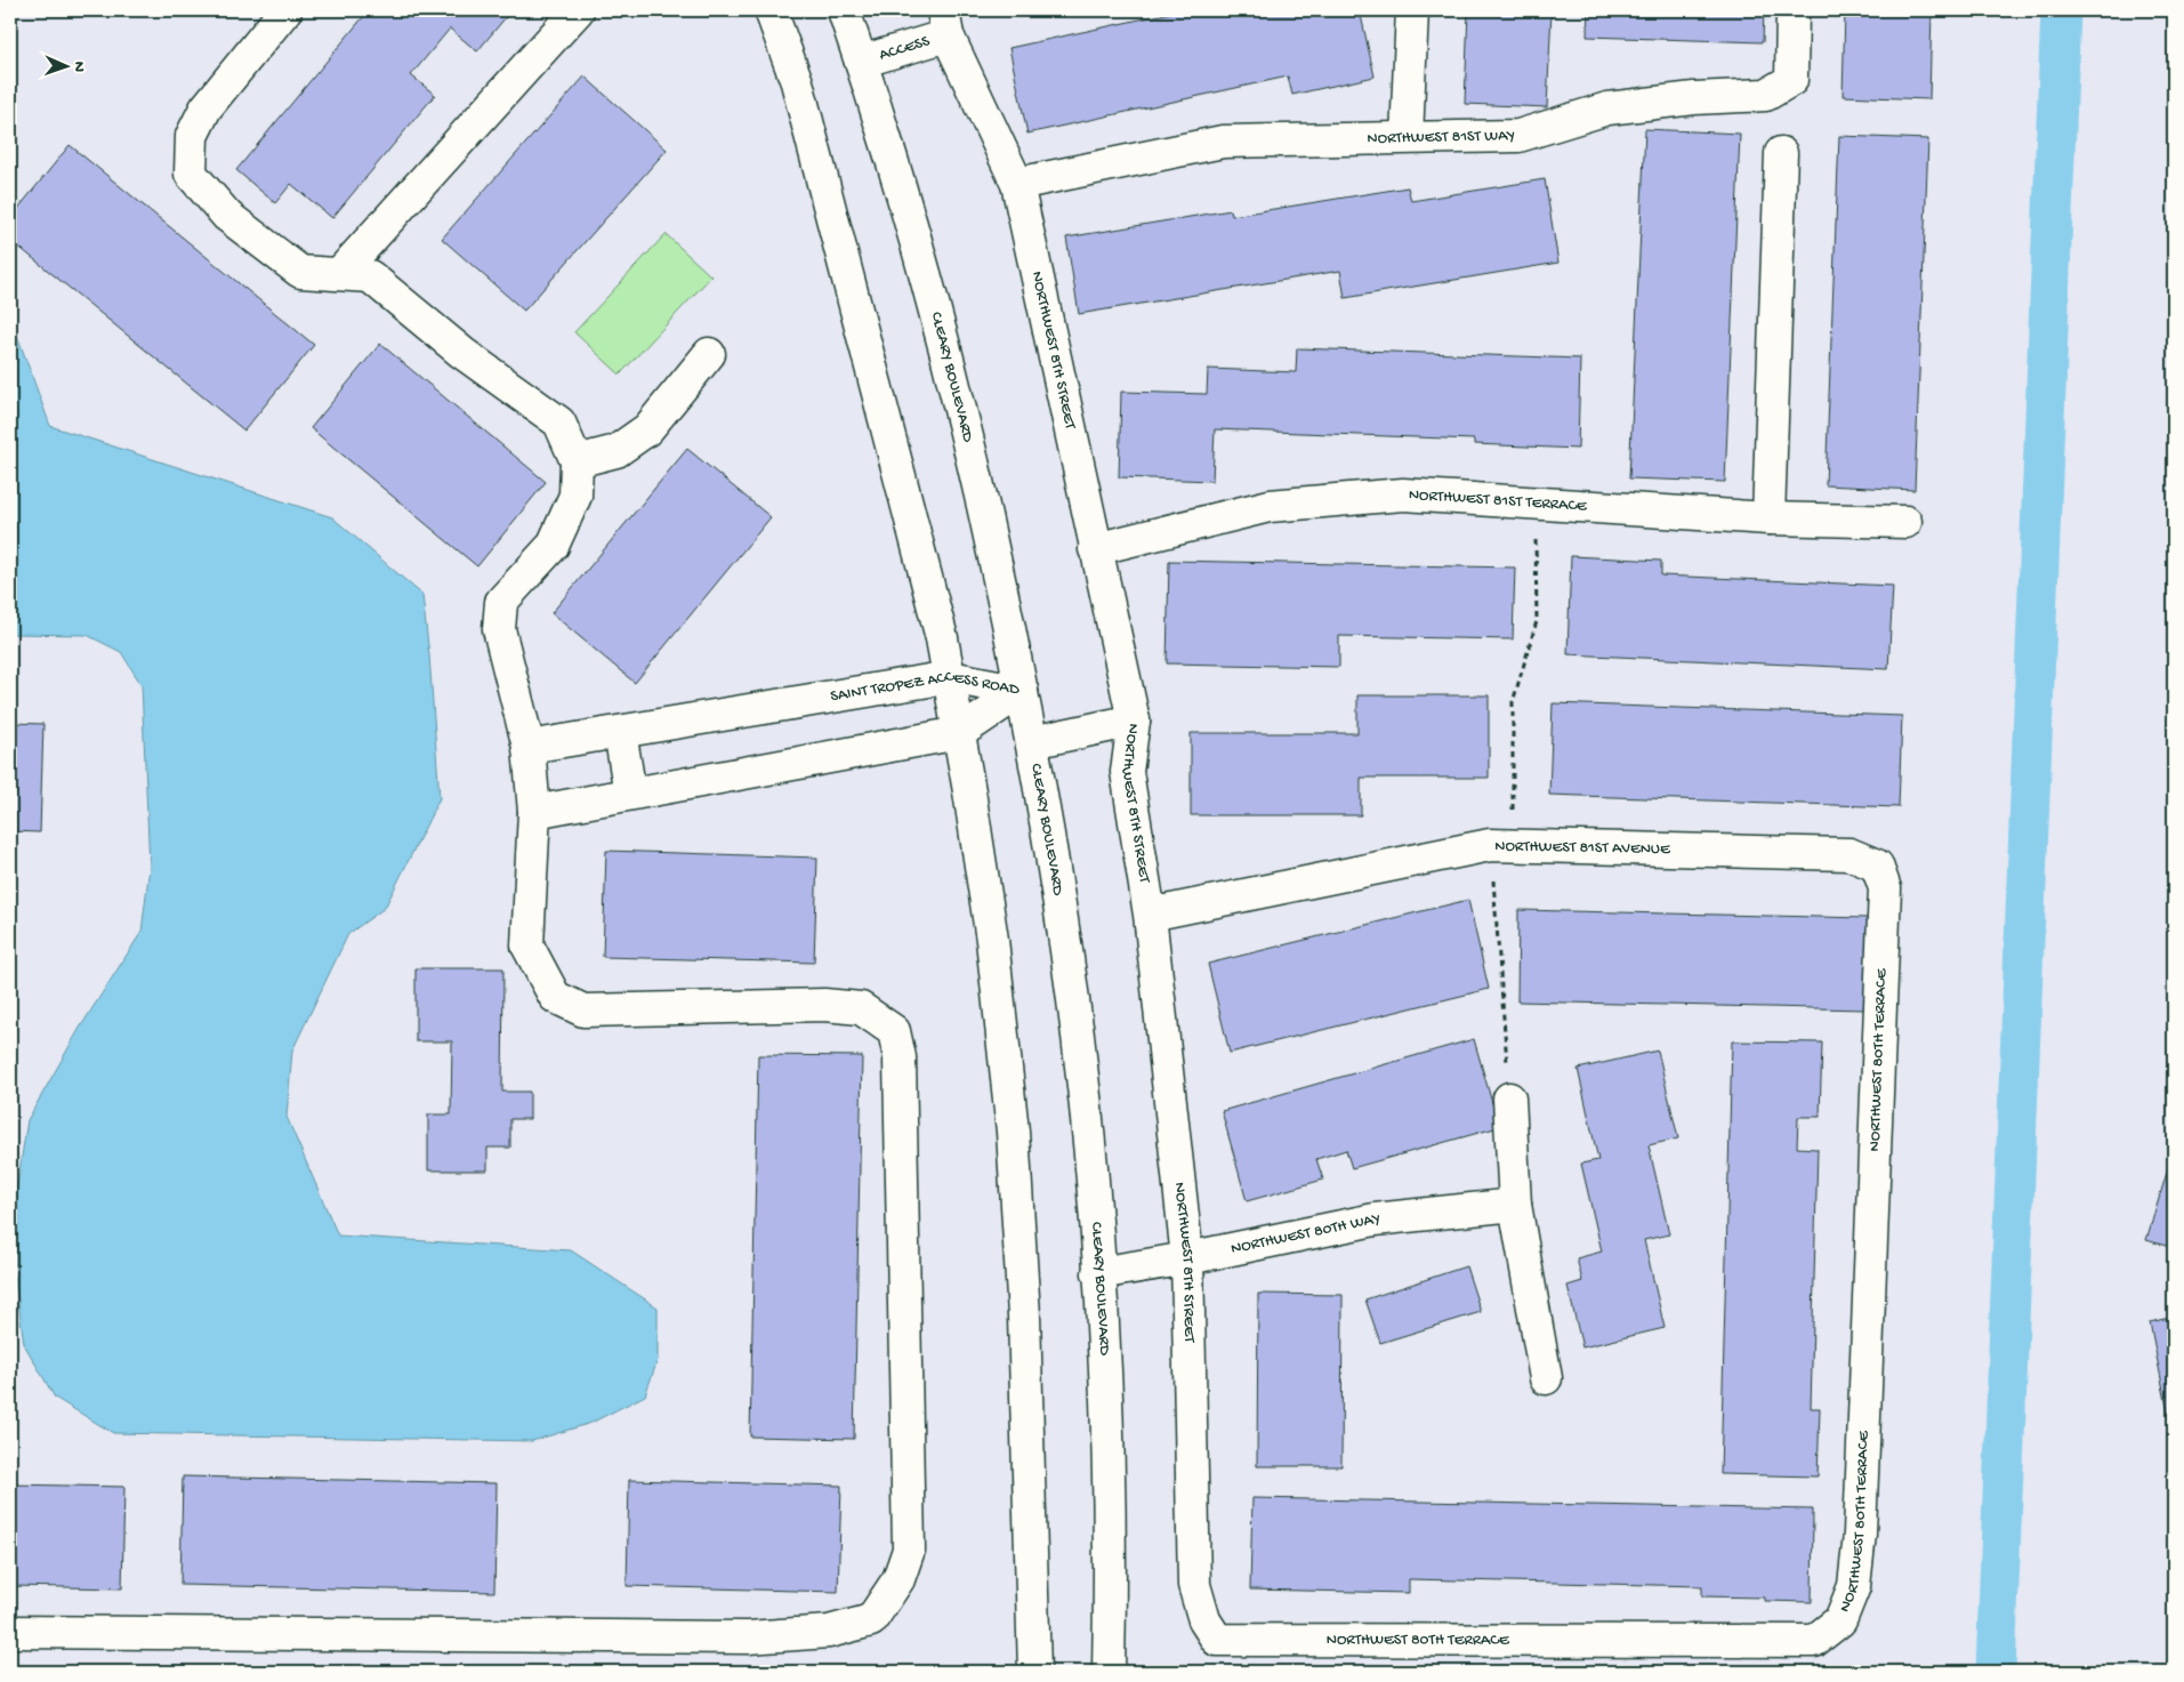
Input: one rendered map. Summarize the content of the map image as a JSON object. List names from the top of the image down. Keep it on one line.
{"streets":{"street":["ACCESS","NORTHWEST 81ST WAY","NORTHWEST 8TH STREET","CLEARY BOULEVARD","NORTHWEST 81ST TERRACE","SAINT TROPEZ ACCESS ROAD","NORTHWEST 81ST AVENUE","NORTHWEST 80TH TERRACE","NORTHWEST 80TH WAY"]},"crossings":[["ACCESS","NORTHWEST 8TH STREET"],["ACCESS","CLEARY BOULEVARD"],["NORTHWEST 81ST WAY","NORTHWEST 8TH STREET"],["NORTHWEST 8TH STREET","NORTHWEST 81ST TERRACE"],["NORTHWEST 8TH STREET","NORTHWEST 81ST AVENUE"],["NORTHWEST 8TH STREET","NORTHWEST 80TH TERRACE"],["NORTHWEST 8TH STREET","NORTHWEST 80TH WAY"],["CLEARY BOULEVARD","SAINT TROPEZ ACCESS ROAD"],["CLEARY BOULEVARD","NORTHWEST 80TH WAY"],["NORTHWEST 81ST AVENUE","NORTHWEST 80TH TERRACE"]],"north":"right"}
